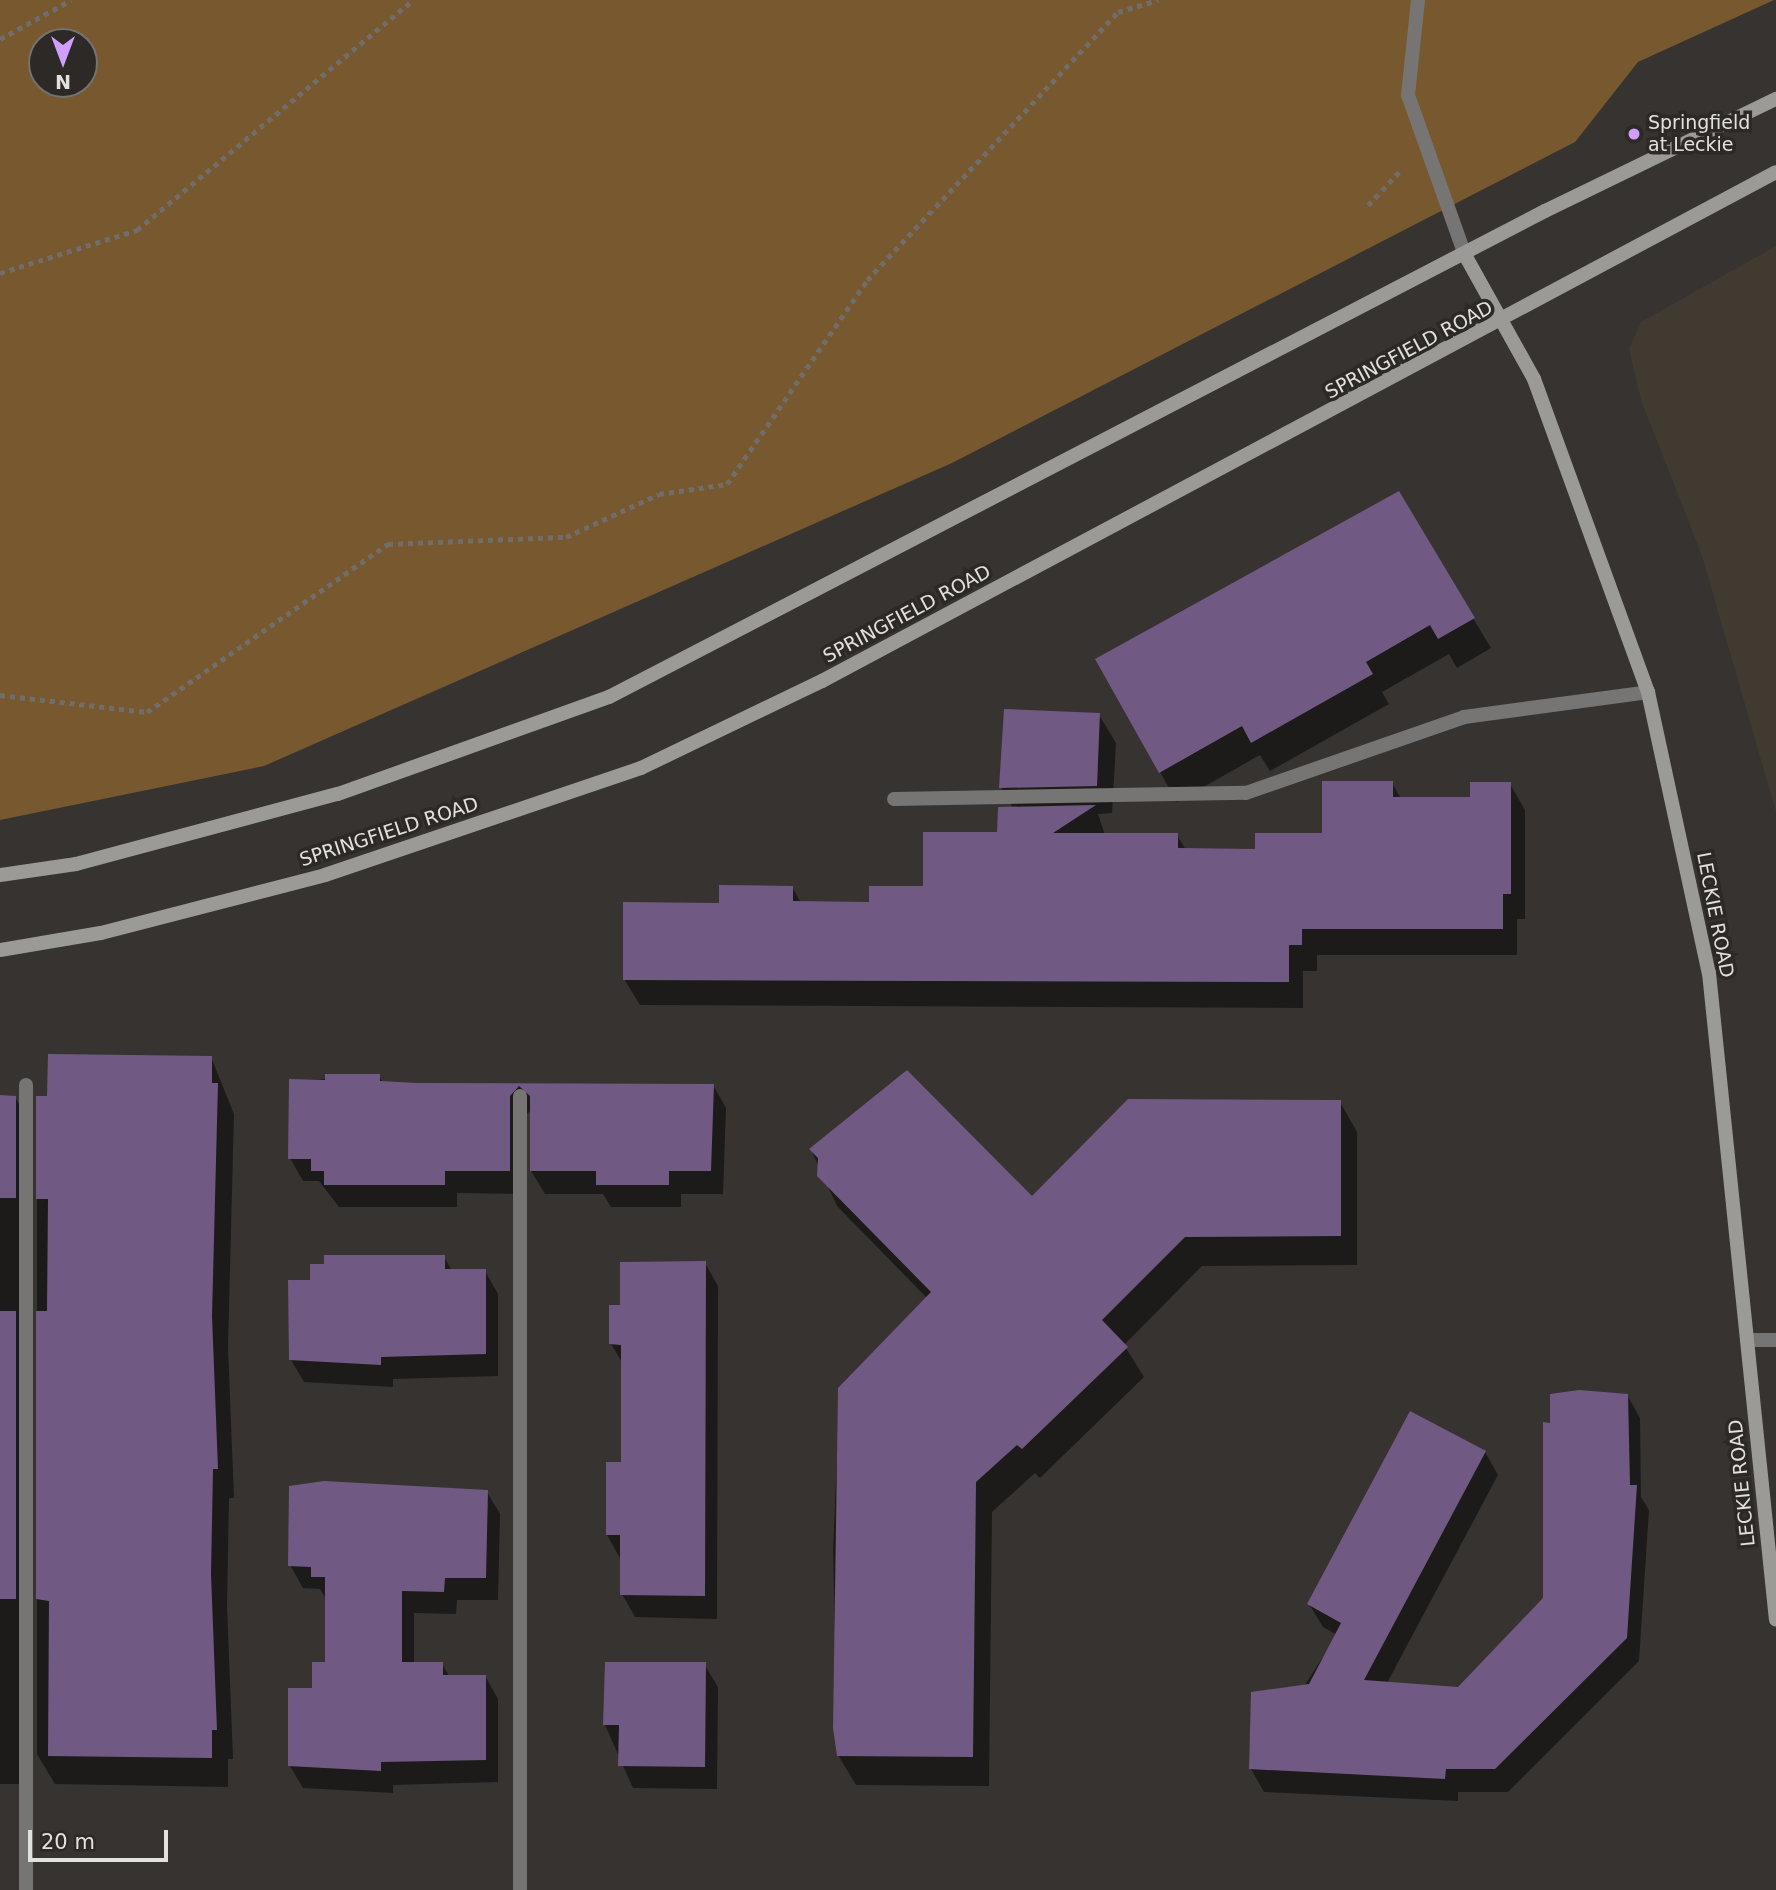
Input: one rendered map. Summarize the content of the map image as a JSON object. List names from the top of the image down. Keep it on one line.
{"streets":{"main road":["SPRINGFIELD ROAD","LECKIE ROAD"]},"crossings":[["SPRINGFIELD ROAD","LECKIE ROAD"]],"places":["Springfield at Leckie"],"scale_bar":"20 m","north":"bottom"}
